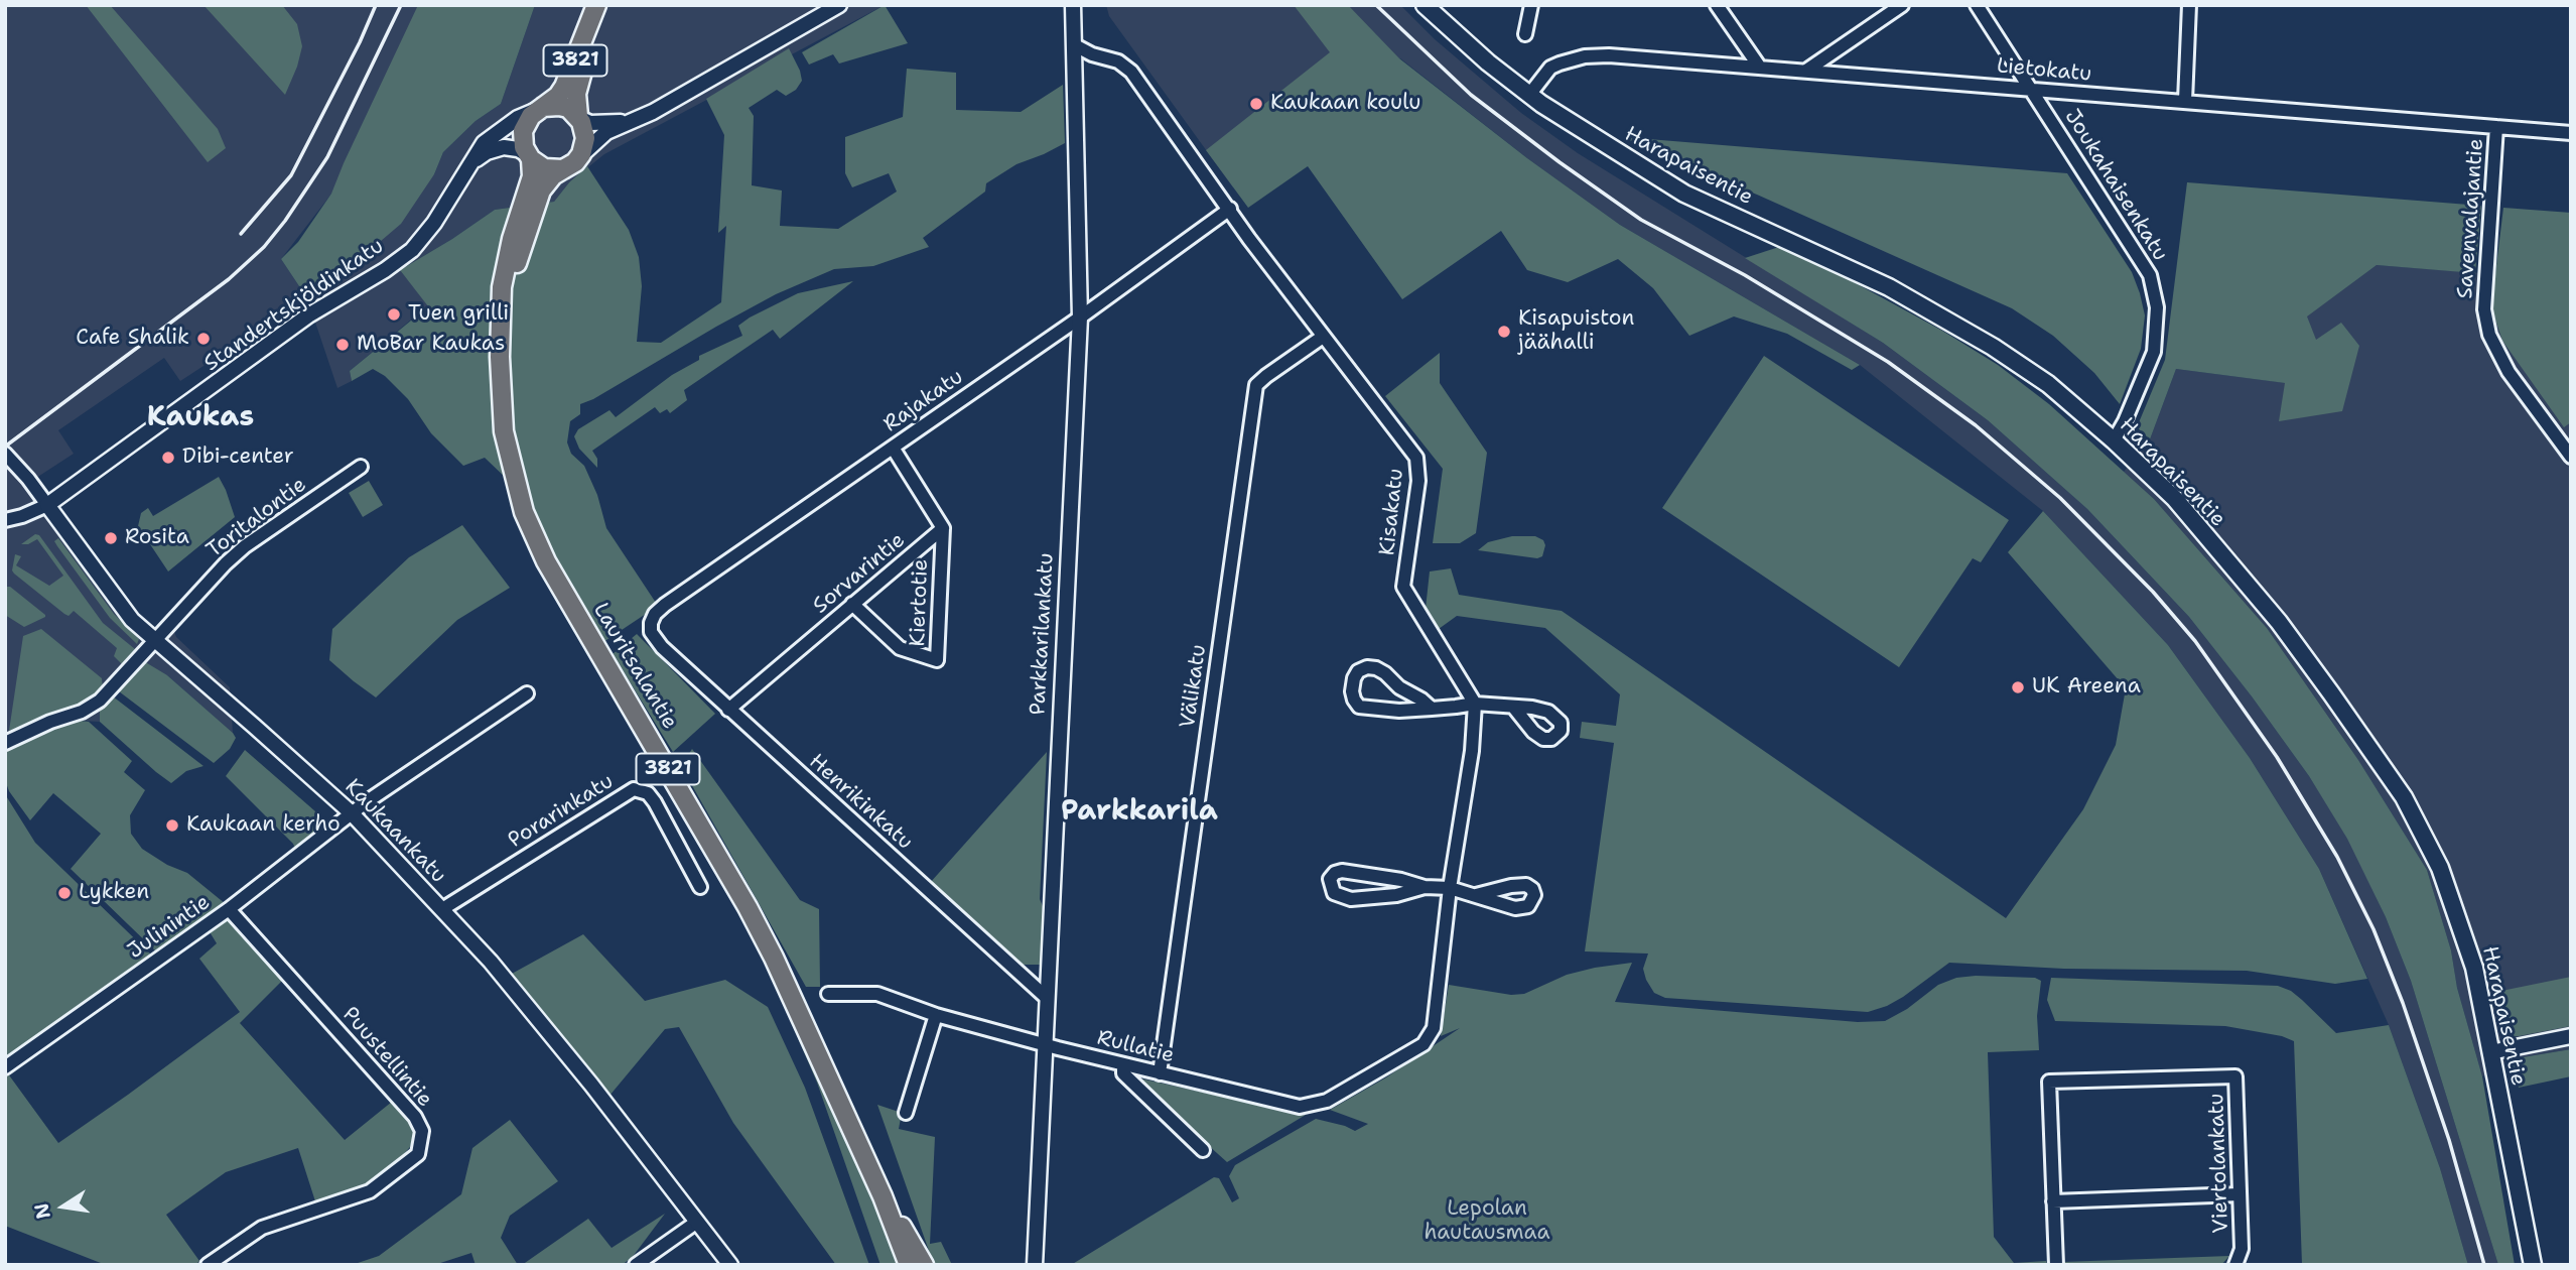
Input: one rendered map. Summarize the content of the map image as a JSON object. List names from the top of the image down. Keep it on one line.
{"streets":{"main road":["3821","Harapaisentie","Lauritsalantie"],"street":["Lietokatu","Joukahaisenkatu","Savenvalajantie","Standertskjöldinkatu","Rajakatu","Kisakatu","Toritalontie","Sorvarintie","Kiertotie","Parkkarilankatu","Välikatu","Henrikinkatu","Porarinkatu","Kaukaankatu","Julinintie","Rullatie","Puustellintie","Viertolankatu"]},"crossings":[["3821","Standertskjöldinkatu"],["3821","Lauritsalantie"],["Lietokatu","Harapaisentie"],["Lietokatu","Joukahaisenkatu"],["Lietokatu","Savenvalajantie"],["Harapaisentie","Joukahaisenkatu"],["Standertskjöldinkatu","Lauritsalantie"],["Standertskjöldinkatu","Kaukaankatu"],["Rajakatu","Kisakatu"],["Rajakatu","Parkkarilankatu"],["Rajakatu","Henrikinkatu"],["Kisakatu","Parkkarilankatu"],["Kisakatu","Välikatu"],["Toritalontie","Kaukaankatu"],["Sorvarintie","Kiertotie"],["Sorvarintie","Henrikinkatu"],["Parkkarilankatu","Henrikinkatu"],["Parkkarilankatu","Rullatie"],["Välikatu","Rullatie"],["Porarinkatu","Kaukaankatu"],["Kaukaankatu","Julinintie"],["Julinintie","Puustellintie"]],"districts":["Kaukas","Parkkarila"],"parks":["Lepolan hautausmaa"],"places":["Kaukaan koulu","Tuen grilli","Kisapuiston jäähalli","Cafe Shalik","MoBar Kaukas","Dibi-center","Rosita","UK Areena","Kaukaan kerho","Lykken"],"north":"left"}
